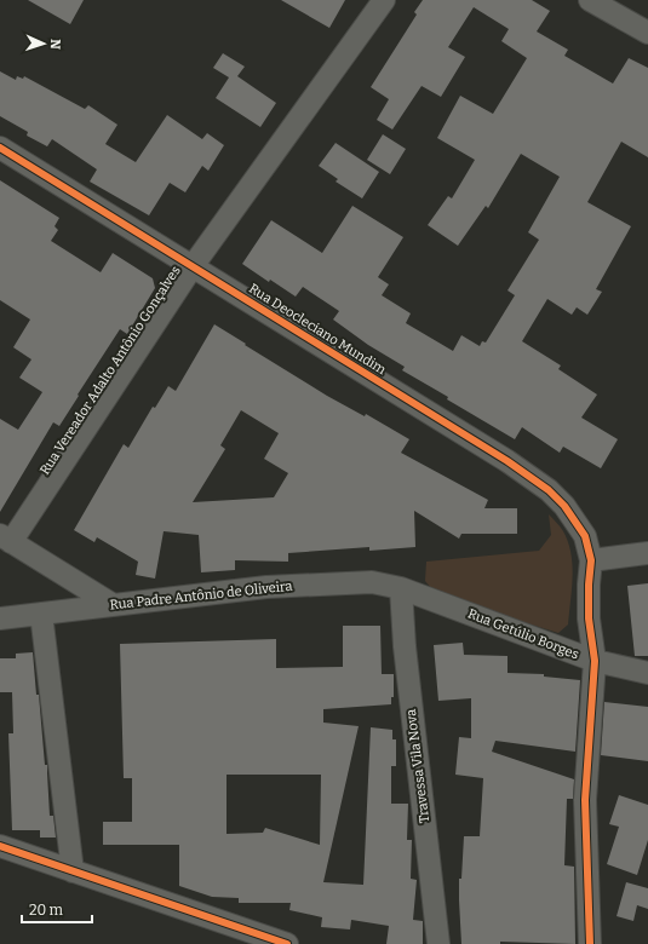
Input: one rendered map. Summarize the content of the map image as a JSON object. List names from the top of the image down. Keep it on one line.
{"streets":{"street":["Rua Deocleciano Mundim","Rua Vereador Adalto Antônio Gonçalves","Rua Padre Antônio de Oliveira","Rua Getúlio Borges","Travessa Vila Nova"]},"crossings":[["Rua Deocleciano Mundim","Rua Vereador Adalto Antônio Gonçalves"],["Rua Deocleciano Mundim","Rua Getúlio Borges"],["Rua Padre Antônio de Oliveira","Rua Getúlio Borges"],["Rua Padre Antônio de Oliveira","Travessa Vila Nova"],["Rua Getúlio Borges","Travessa Vila Nova"]],"scale_bar":"20 m","north":"right"}
